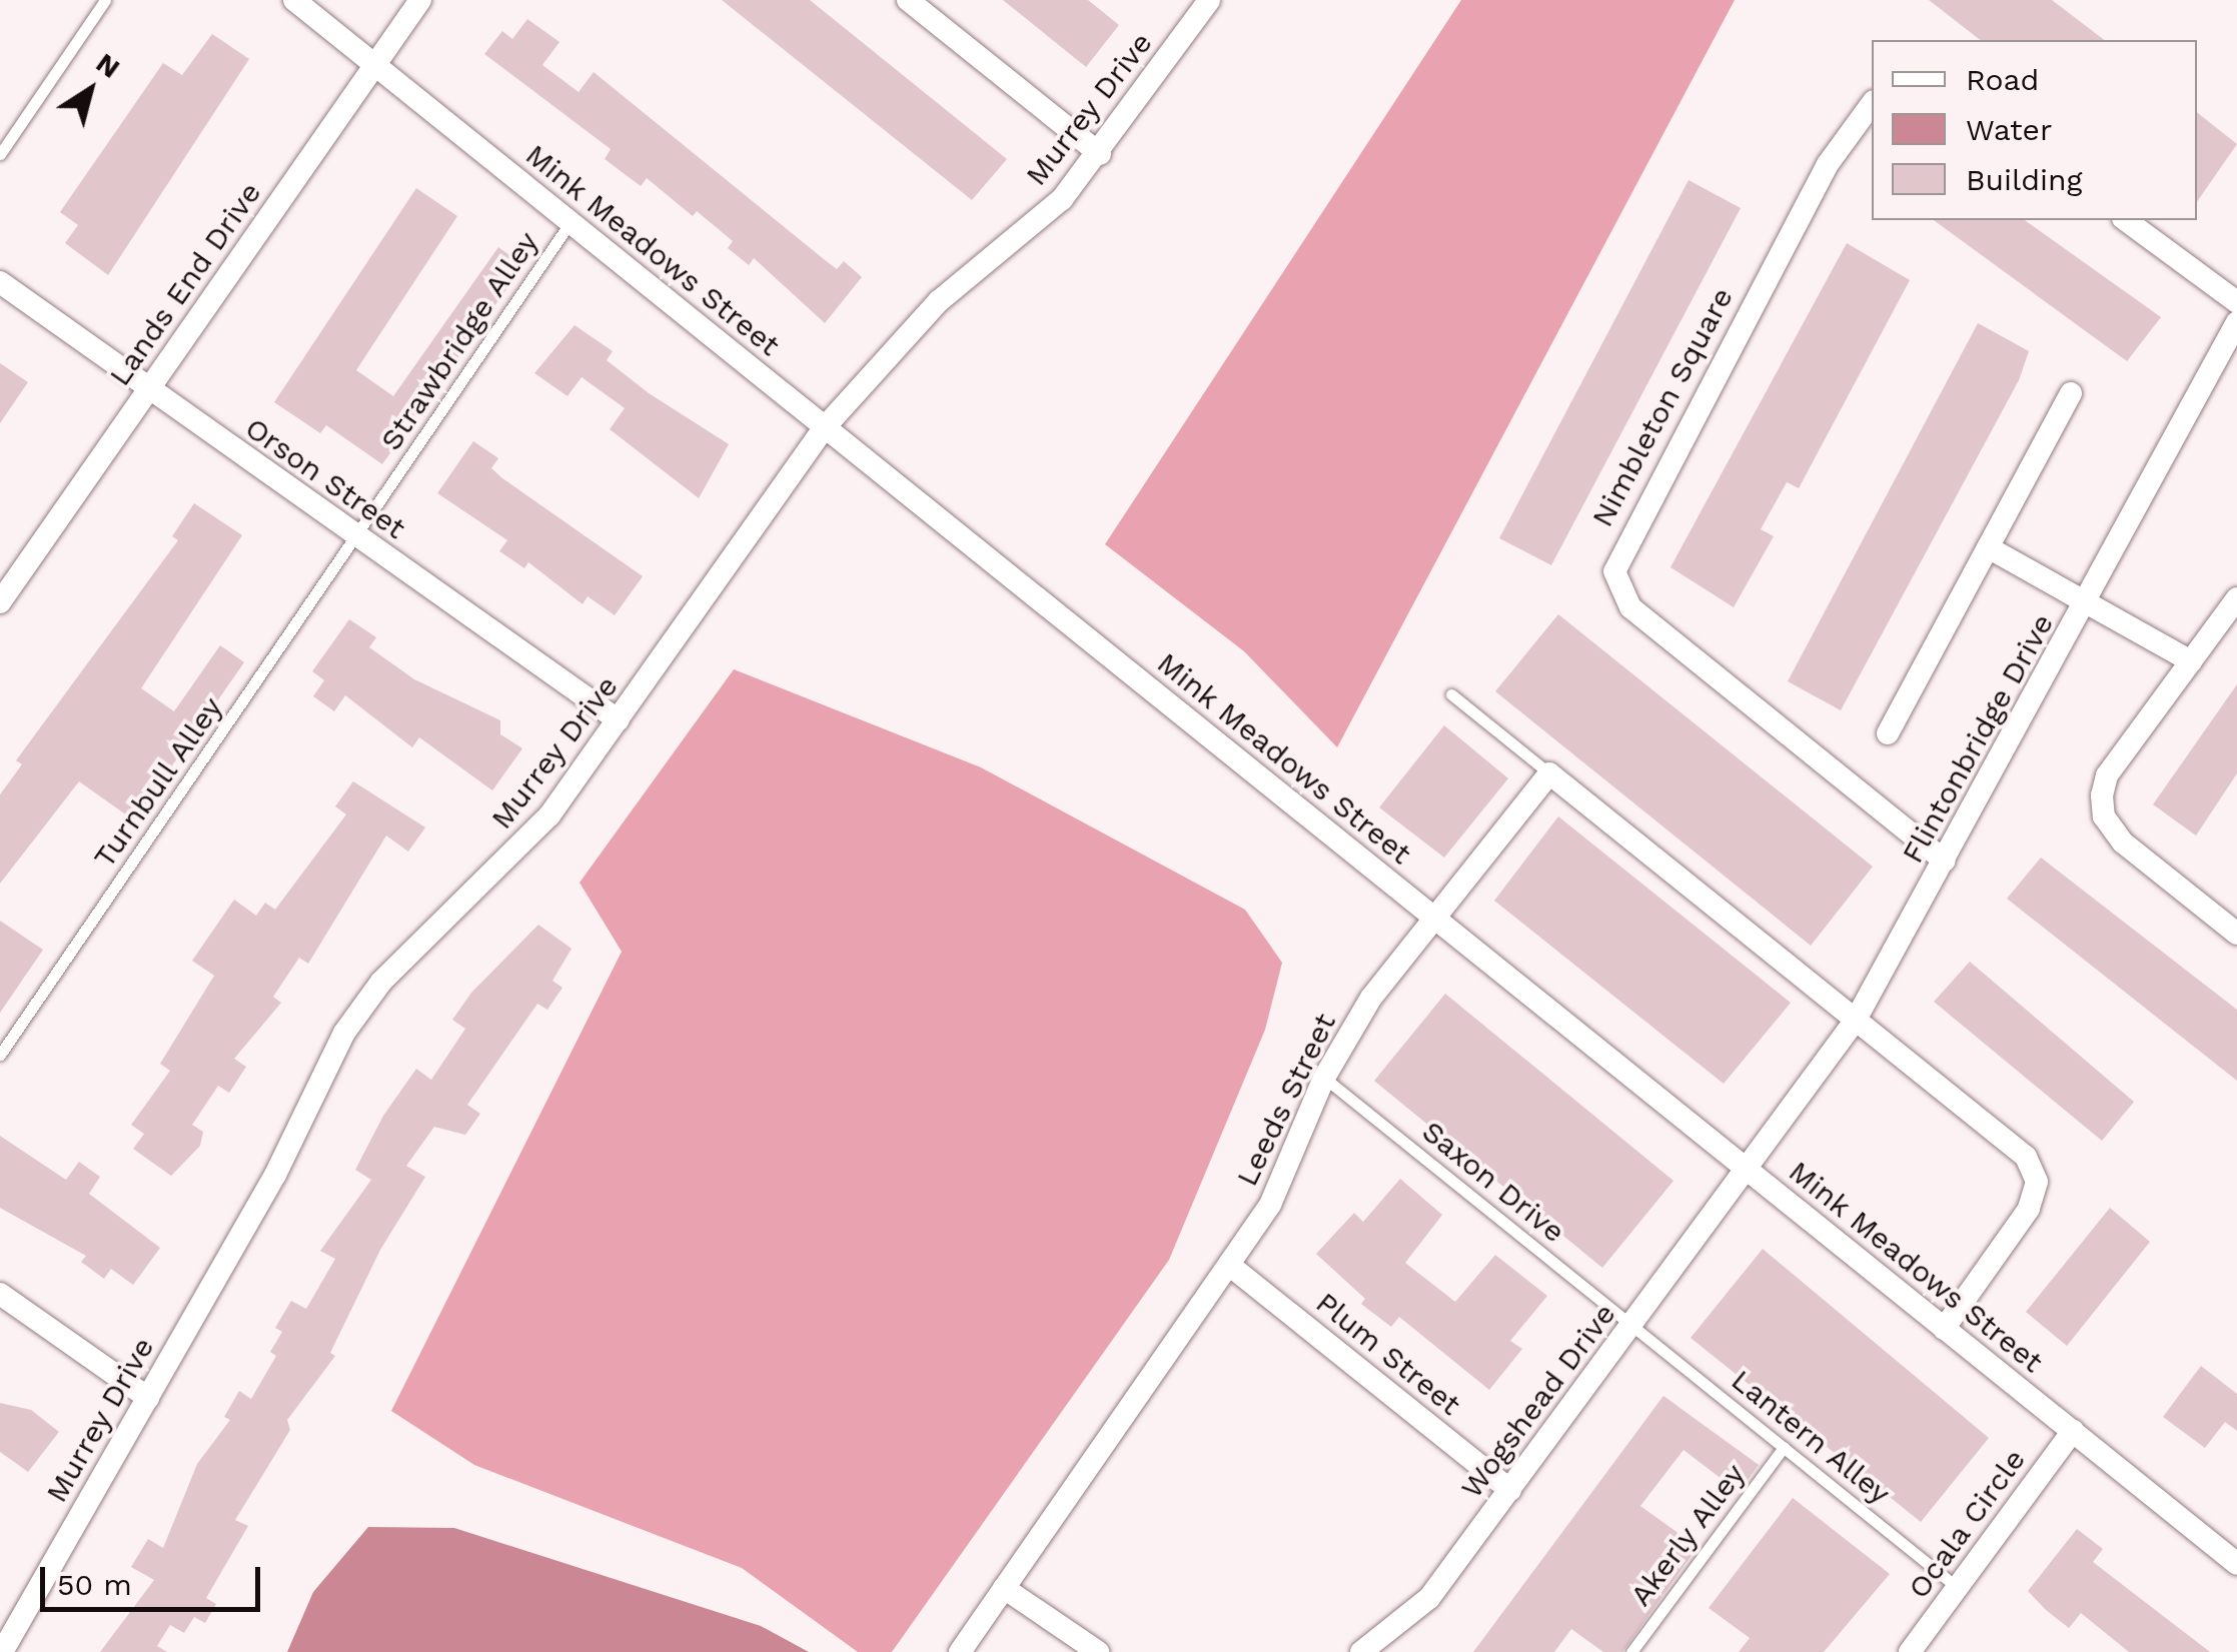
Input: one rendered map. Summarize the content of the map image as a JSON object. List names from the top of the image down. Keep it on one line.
{"streets":{"street":["Murrey Drive","Mink Meadows Street","Lands End Drive","Nimbleton Square","Orson Street","Flintonbridge Drive","Leeds Street","Plum Street","Wogshead Drive","Ocala Circle"],"lane":["Strawbridge Alley","Turnbull Alley","Saxon Drive","Lantern Alley","Akerly Alley"]},"crossings":[["Murrey Drive","Mink Meadows Street"],["Murrey Drive","Orson Street"],["Mink Meadows Street","Lands End Drive"],["Mink Meadows Street","Strawbridge Alley"],["Mink Meadows Street","Flintonbridge Drive"],["Mink Meadows Street","Leeds Street"],["Mink Meadows Street","Wogshead Drive"],["Mink Meadows Street","Ocala Circle"],["Lands End Drive","Orson Street"],["Strawbridge Alley","Orson Street"],["Strawbridge Alley","Turnbull Alley"],["Nimbleton Square","Flintonbridge Drive"],["Orson Street","Turnbull Alley"],["Flintonbridge Drive","Wogshead Drive"],["Leeds Street","Saxon Drive"],["Leeds Street","Plum Street"],["Saxon Drive","Wogshead Drive"],["Saxon Drive","Lantern Alley"],["Plum Street","Wogshead Drive"],["Wogshead Drive","Lantern Alley"],["Lantern Alley","Ocala Circle"],["Lantern Alley","Akerly Alley"]],"legend":["Road","Water","Building"],"scale_bar":"50 m","north":"top right"}
